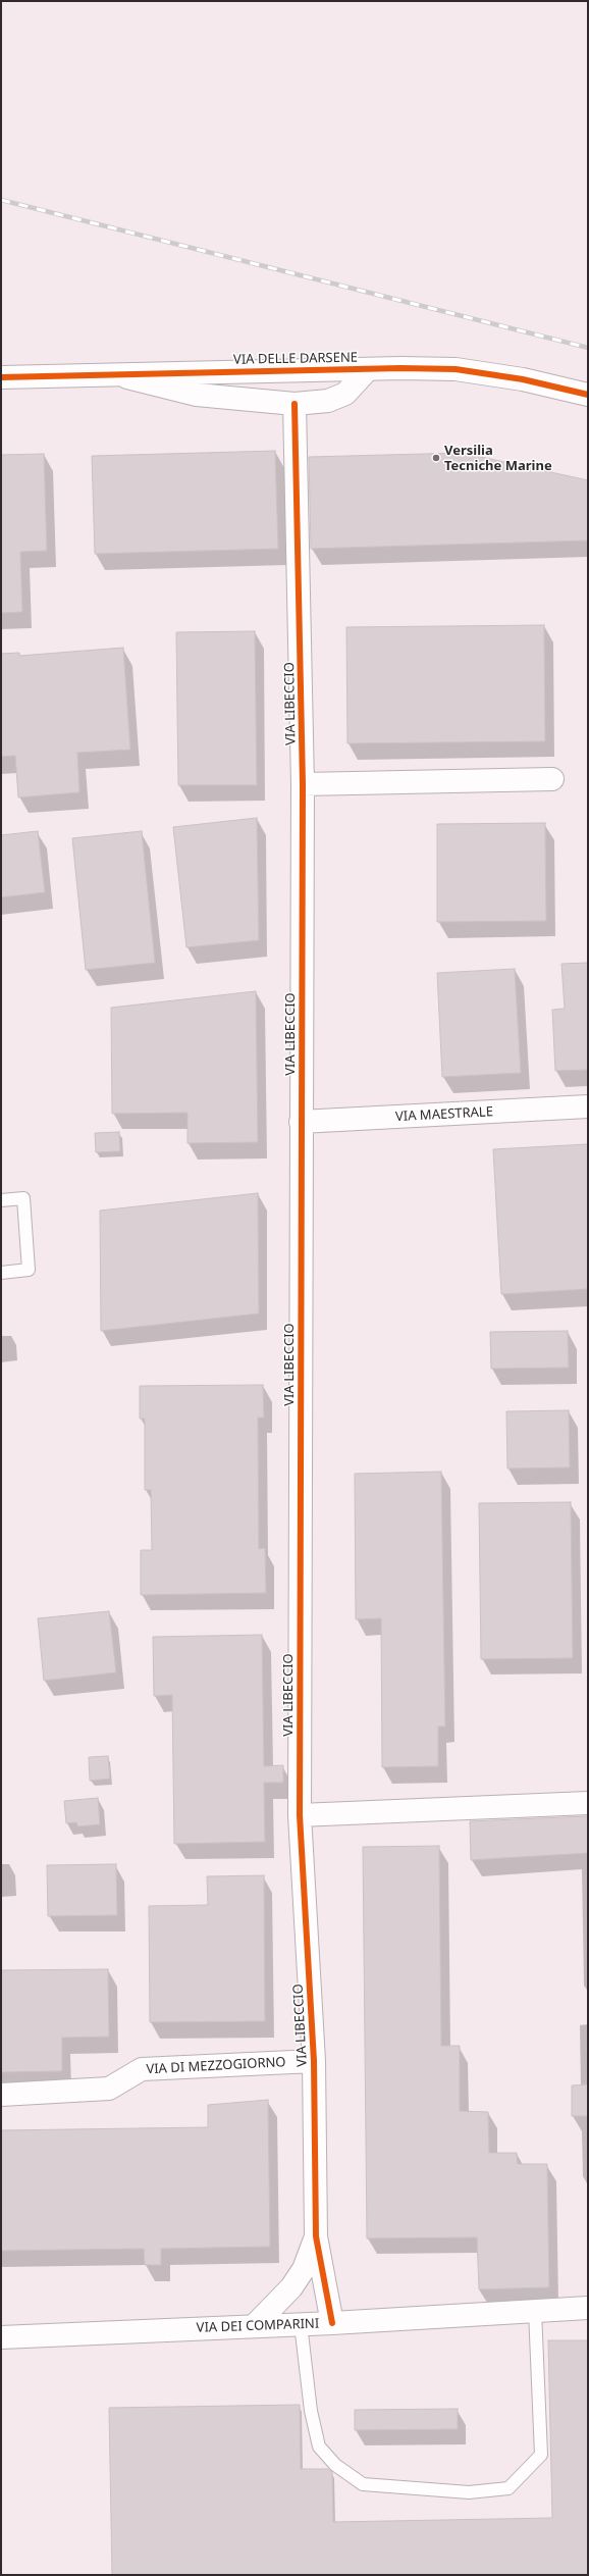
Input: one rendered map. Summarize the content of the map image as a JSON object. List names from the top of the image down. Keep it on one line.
{"streets":{"street":["VIA DELLE DARSENE","VIA LIBECCIO","VIA MAESTRALE","VIA DI MEZZOGIORNO","VIA DEI COMPARINI"]},"crossings":[["VIA LIBECCIO","VIA MAESTRALE"],["VIA LIBECCIO","VIA DI MEZZOGIORNO"],["VIA LIBECCIO","VIA DEI COMPARINI"]],"places":["Versilia Tecniche Marine"]}
